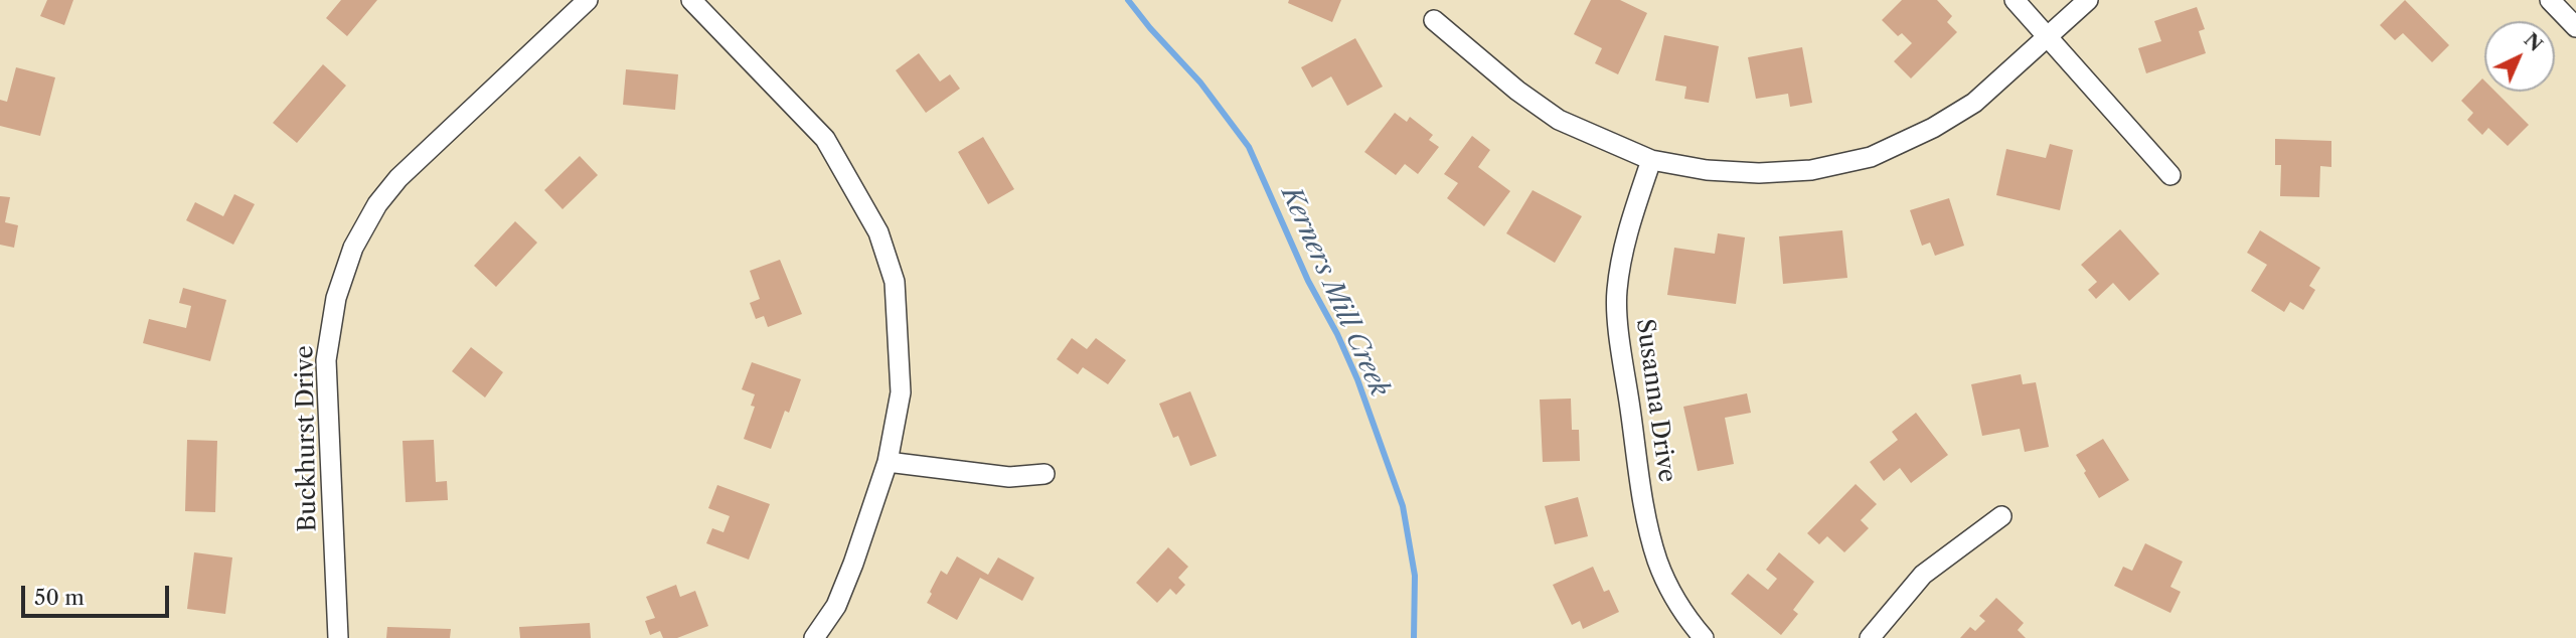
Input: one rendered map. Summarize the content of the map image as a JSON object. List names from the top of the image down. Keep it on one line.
{"streets":{"street":["Susanna Drive","Buckhurst Drive"]},"water":["Kerners Mill Creek"],"scale_bar":"50 m","north":"top right"}
